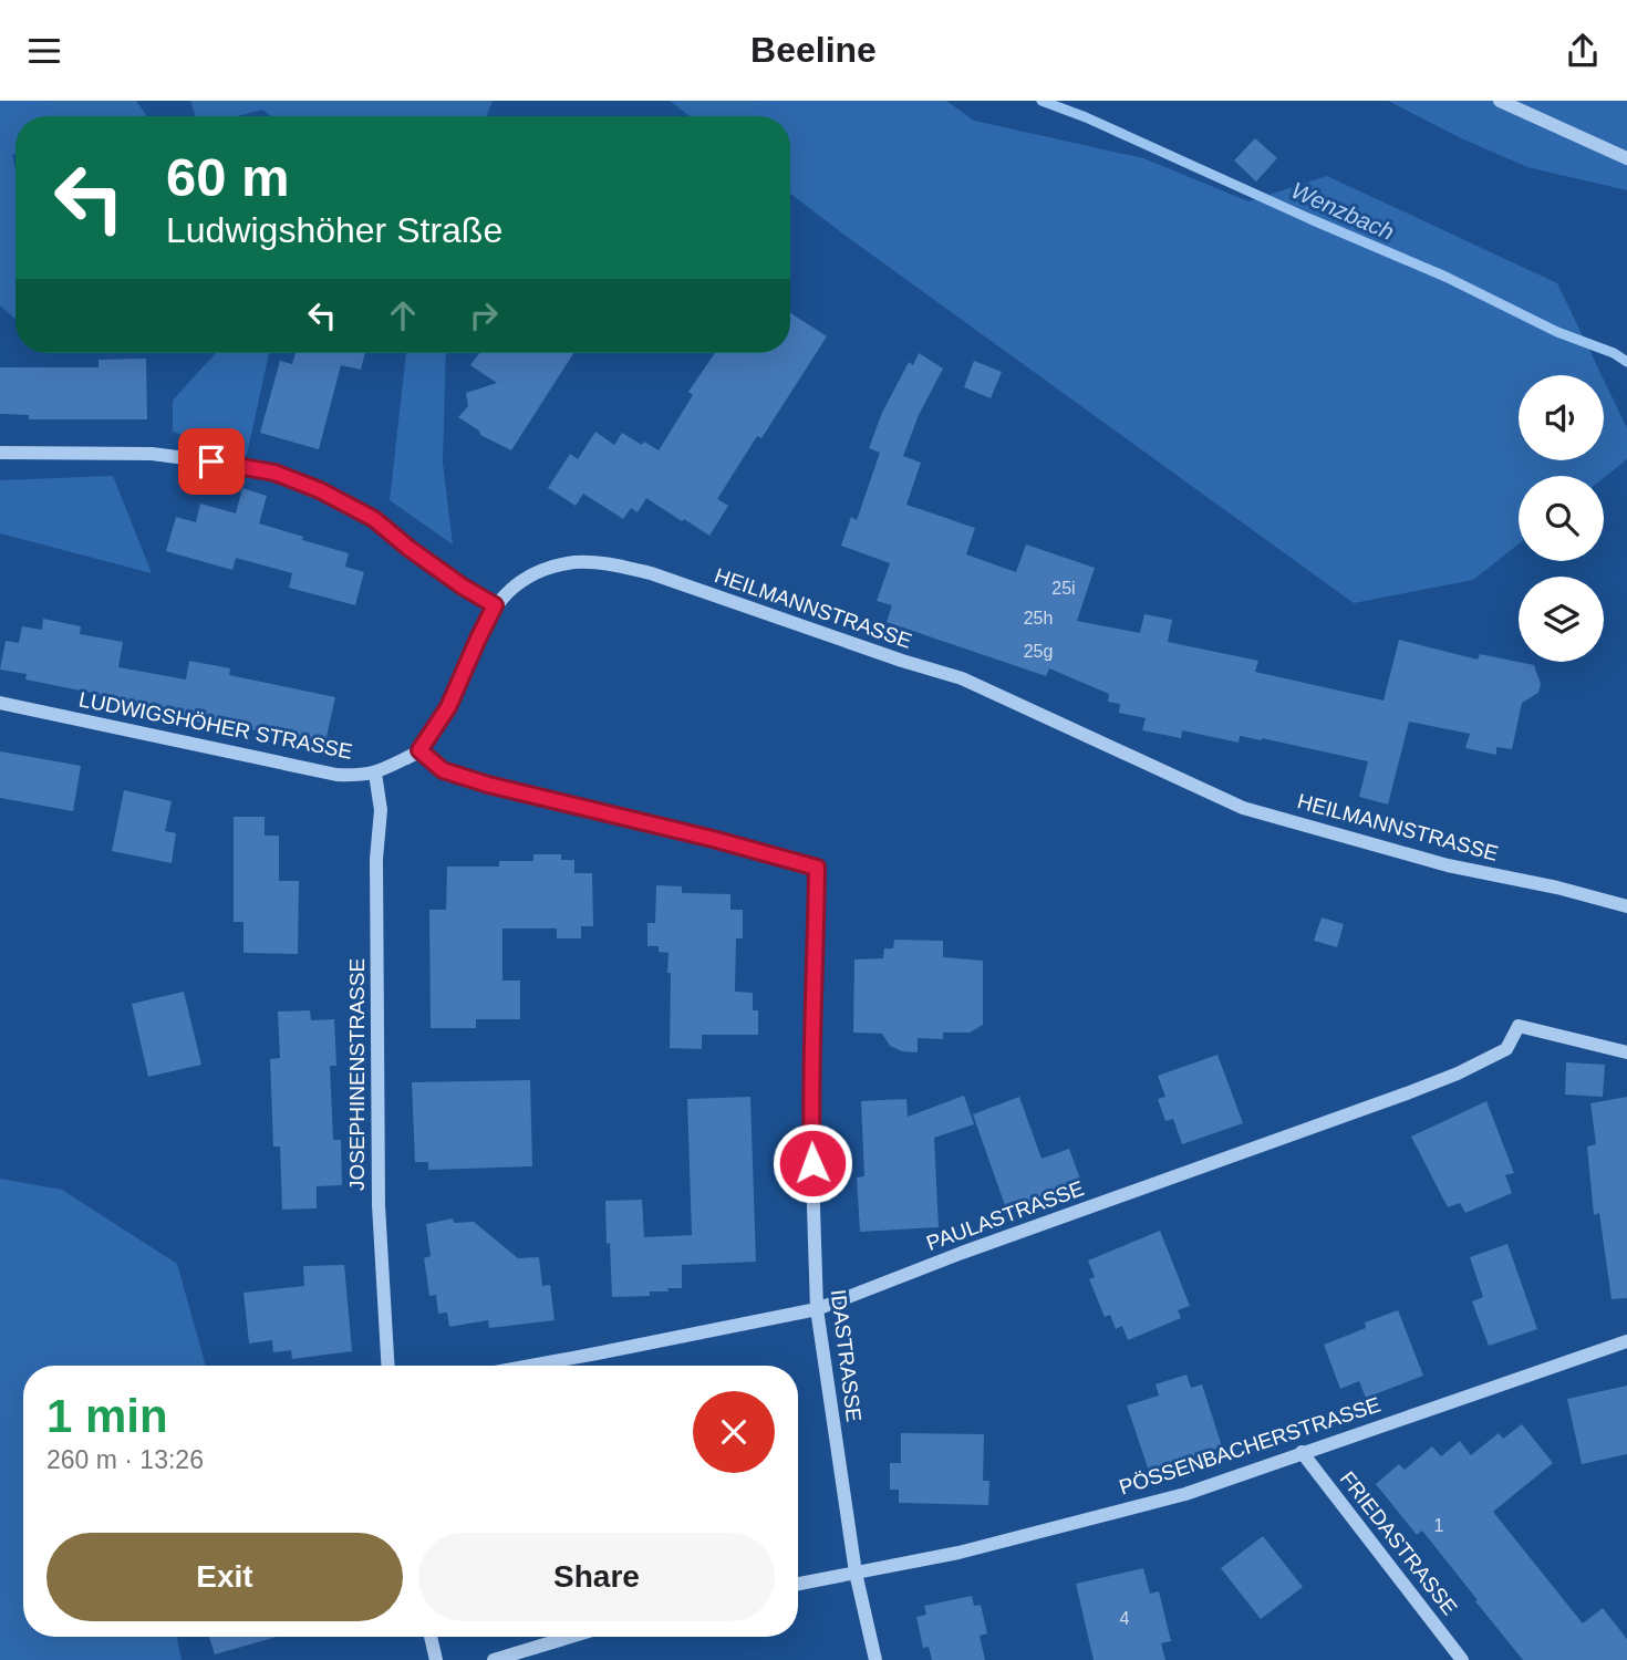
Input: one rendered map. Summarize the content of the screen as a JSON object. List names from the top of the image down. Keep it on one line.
{"streets":{"street":["HEILMANNSTRASSE","LUDWIGSHÖHER STRASSE","JOSEPHINENSTRASSE","PAULASTRASSE","IDASTRASSE","PÖSSENBACHERSTRASSE","FRIEDASTRASSE"]},"crossings":[["HEILMANNSTRASSE","LUDWIGSHÖHER STRASSE"],["LUDWIGSHÖHER STRASSE","JOSEPHINENSTRASSE"],["LUDWIGSHÖHER STRASSE","IDASTRASSE"],["PAULASTRASSE","IDASTRASSE"],["IDASTRASSE","PÖSSENBACHERSTRASSE"],["PÖSSENBACHERSTRASSE","FRIEDASTRASSE"]],"water":["Wenzbach"],"house_numbers":["25i","25h","25g","1","4"],"page":{"header":"Beeline","turn":["60 m","Ludwigshöher Straße"],"heading":["1 min","260 m · 13:26"],"buttons":["Exit","Share"]}}
